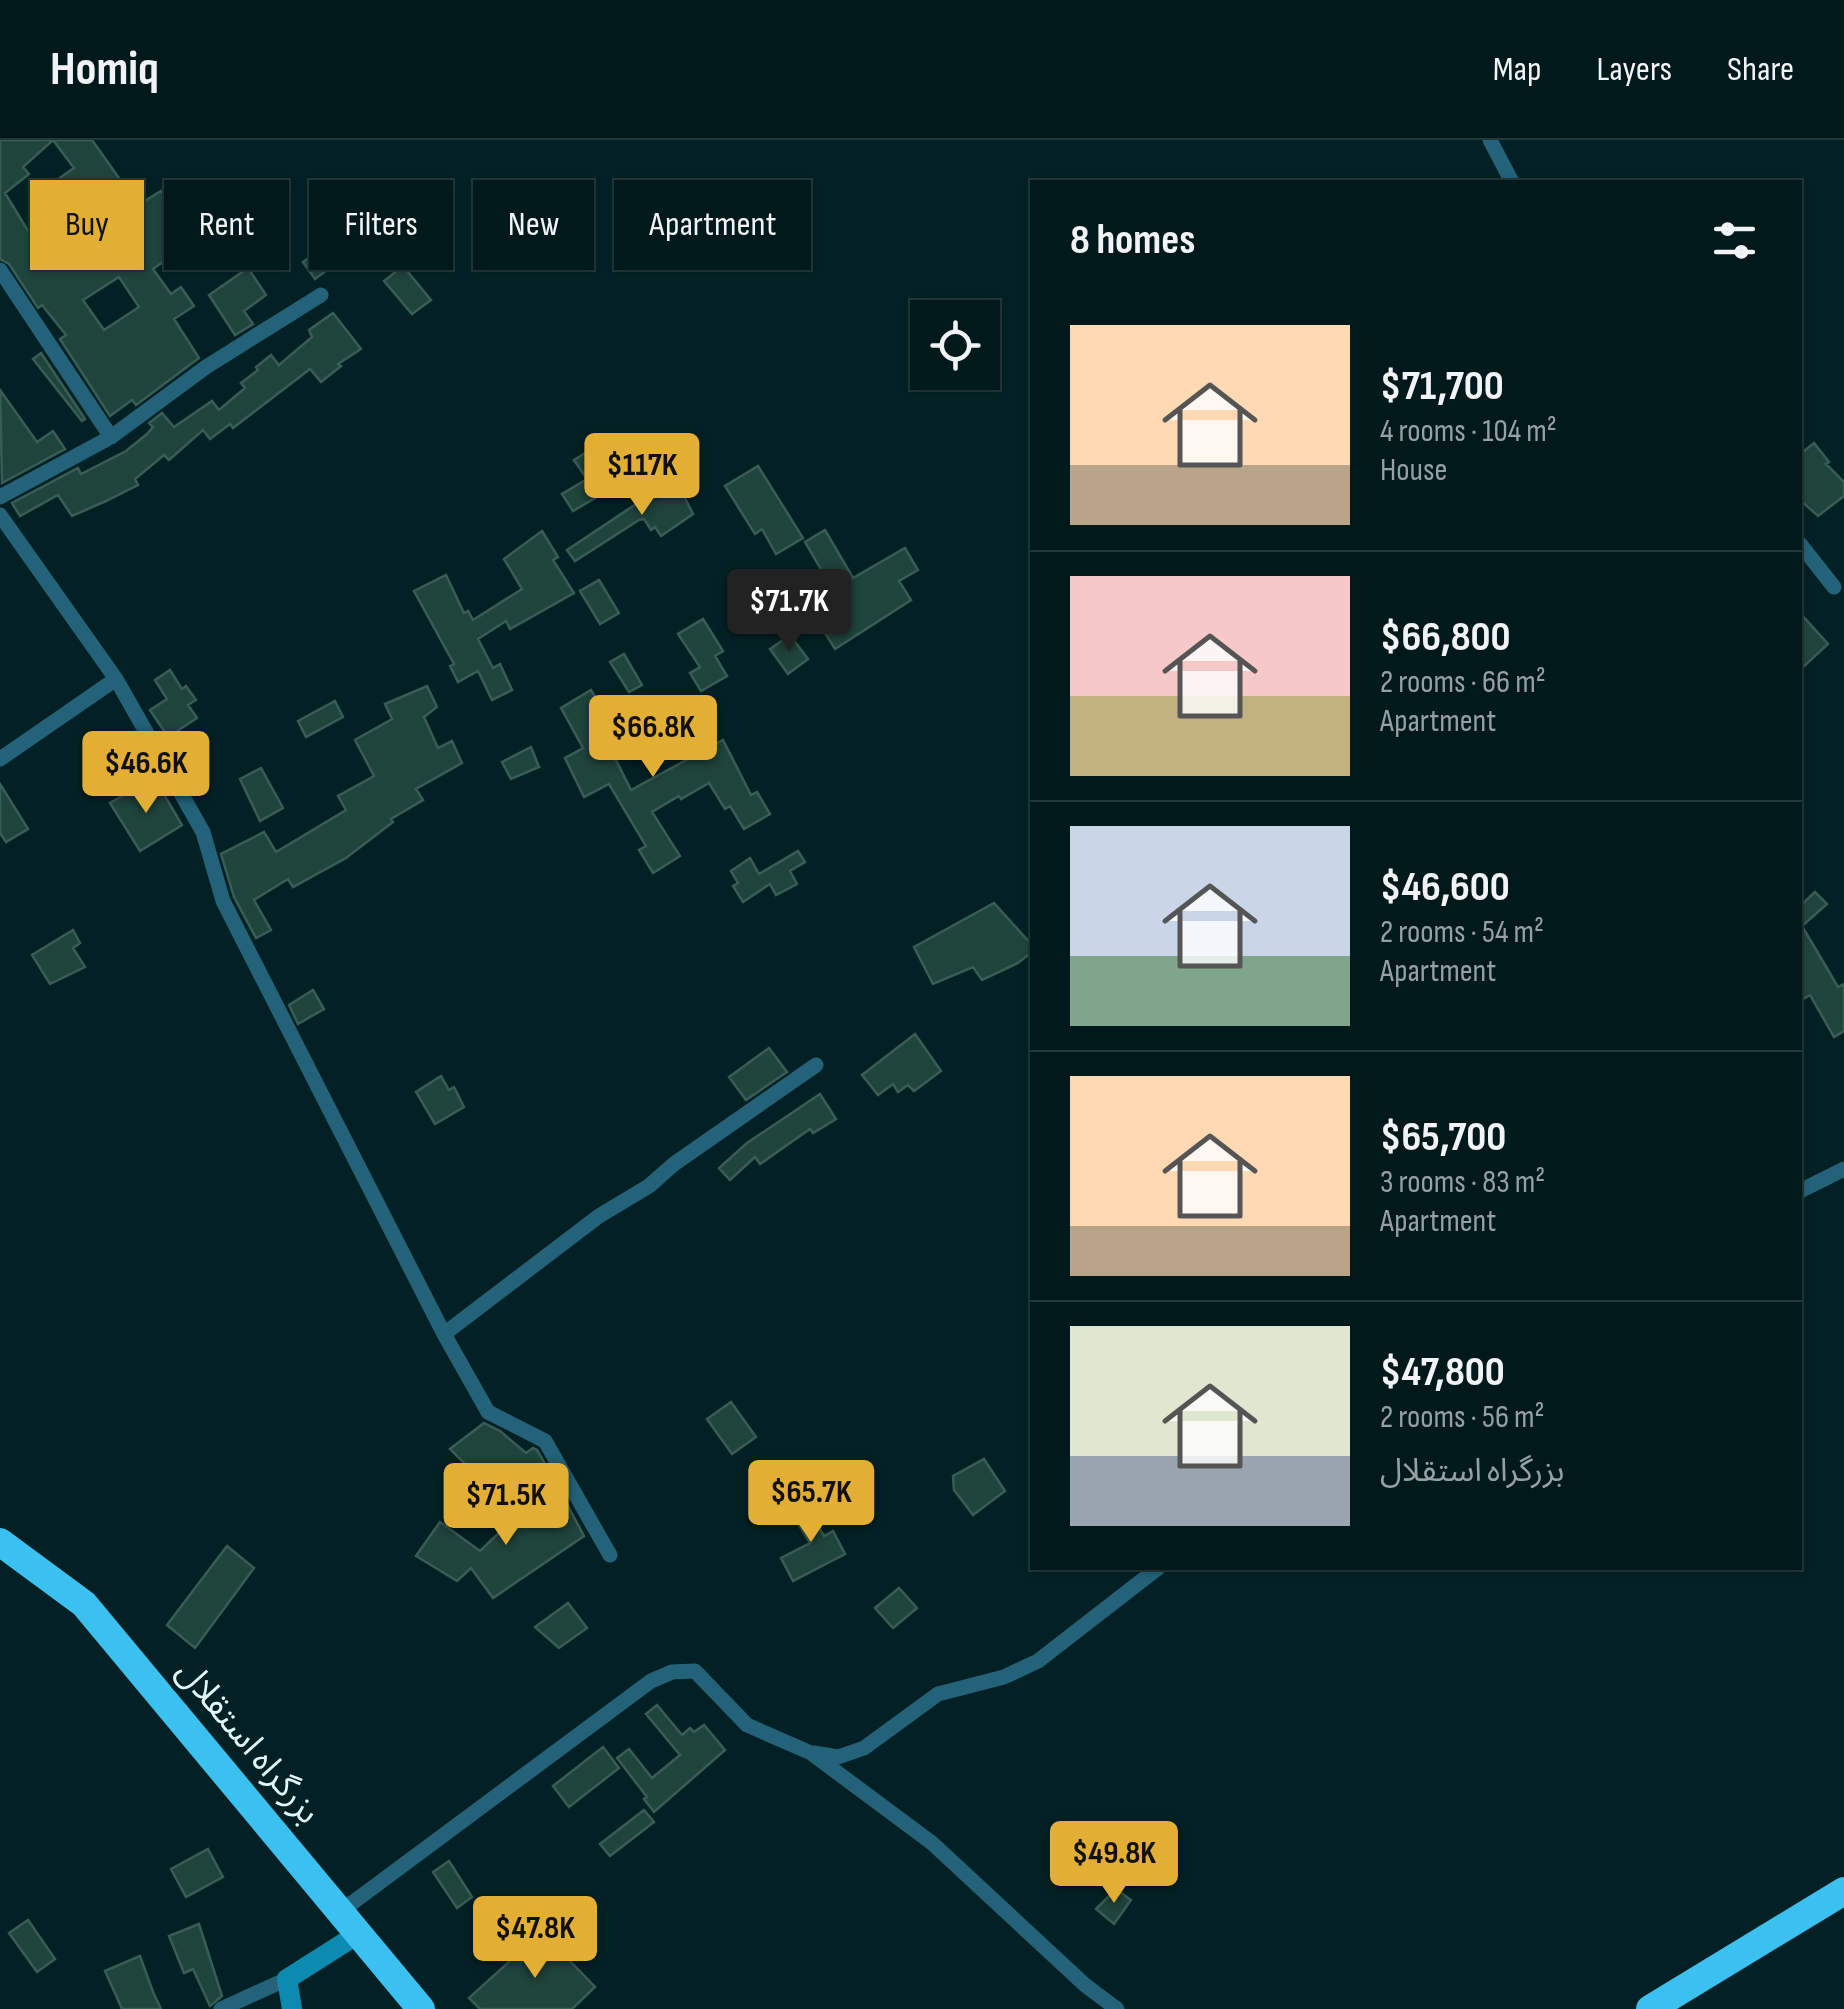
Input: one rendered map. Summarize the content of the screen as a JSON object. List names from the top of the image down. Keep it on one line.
{"streets":{"highway":["بزرگراه استقلال"]},"page":{"header":"Homiq","nav":["Map","Layers","Share"],"chip":["Buy","Rent","Filters","New","Apartment"],"heading":"8 homes","list":[{"name":"$71,700","note":"4 rooms · 104 m² · House"},{"name":"$66,800","note":"2 rooms · 66 m² · Apartment"},{"name":"$46,600","note":"2 rooms · 54 m² · Apartment"},{"name":"$65,700","note":"3 rooms · 83 m² · Apartment"},{"name":"$47,800","note":"2 rooms · 56 m² · بزرگراه استقلال"}],"price":["$117K","$71.7K","$66.8K","$46.6K","$65.7K","$71.5K","$49.8K","$47.8K"]}}
